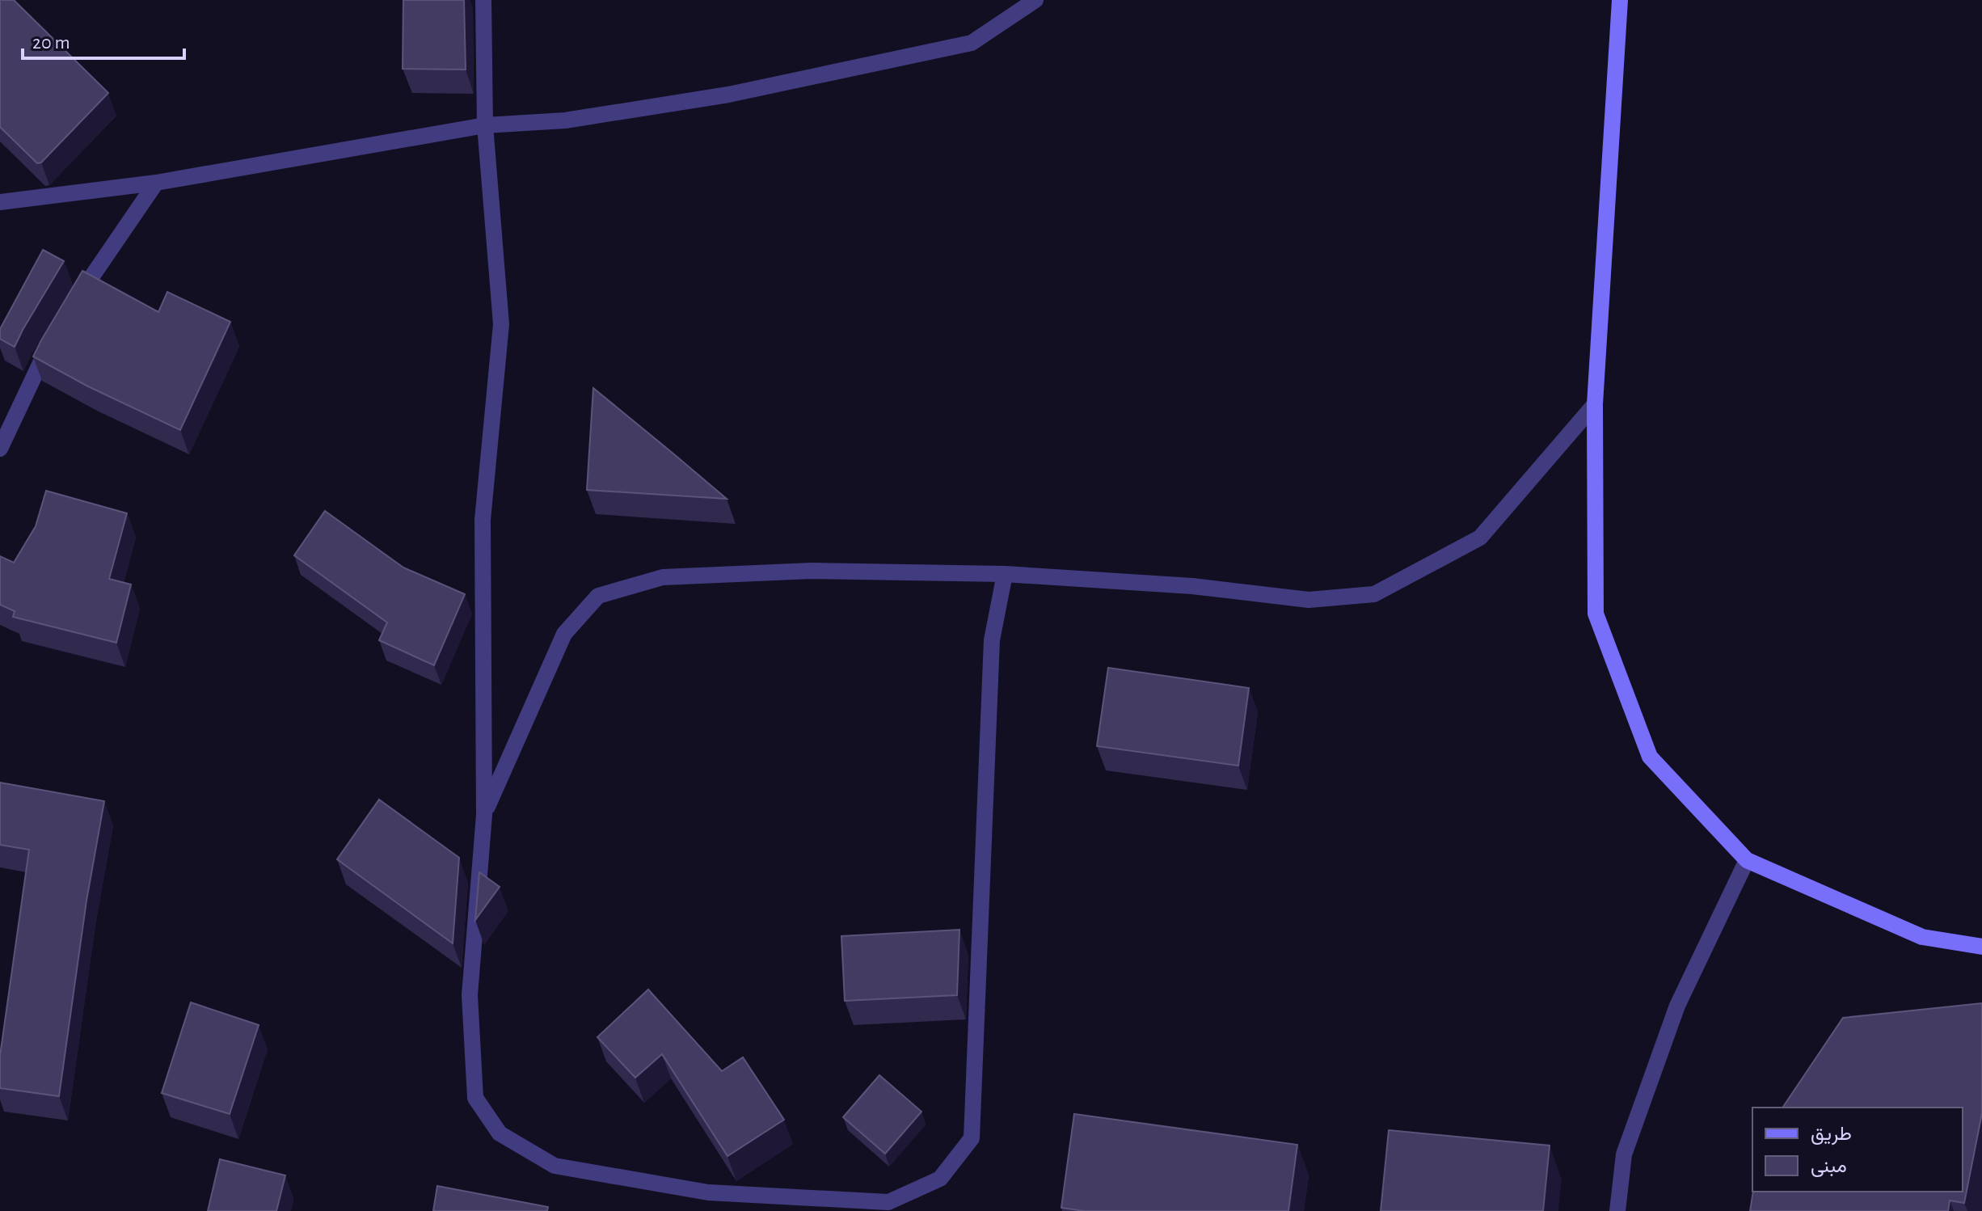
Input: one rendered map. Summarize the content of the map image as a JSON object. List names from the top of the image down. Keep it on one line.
{"legend":["طريق","مبنى"],"scale_bar":"20 m"}
